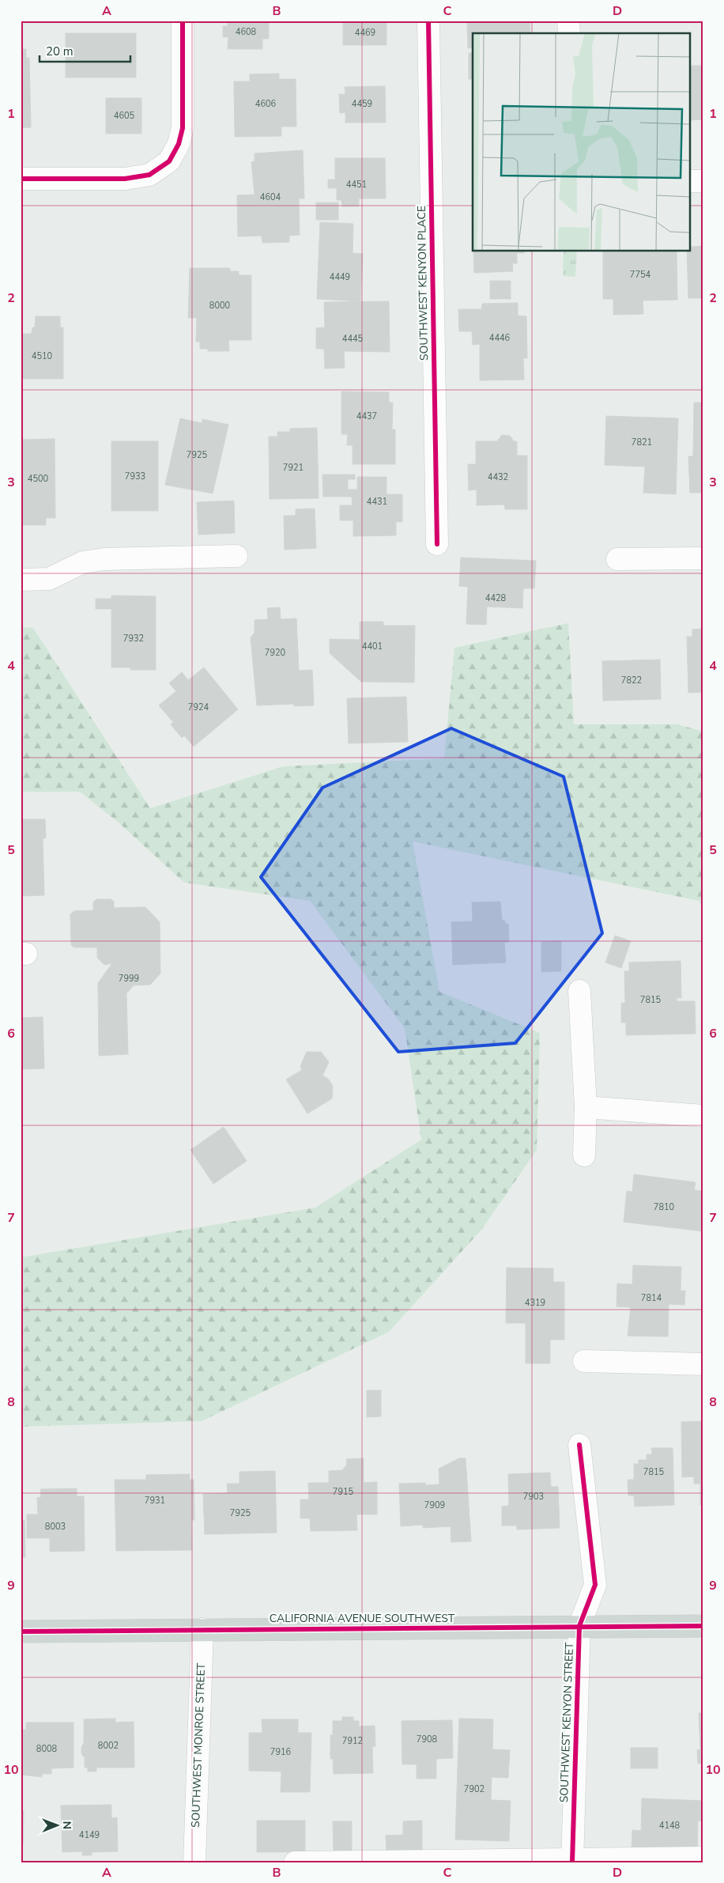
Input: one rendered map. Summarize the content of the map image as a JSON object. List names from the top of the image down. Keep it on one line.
{"streets":{"main road":["CALIFORNIA AVENUE SOUTHWEST"],"street":["SOUTHWEST KENYON PLACE","SOUTHWEST KENYON STREET","SOUTHWEST MONROE STREET"]},"crossings":[["CALIFORNIA AVENUE SOUTHWEST","SOUTHWEST KENYON STREET"],["CALIFORNIA AVENUE SOUTHWEST","SOUTHWEST MONROE STREET"]],"house_numbers":["4608","4469","4606","4459","4605","4451","4604","7754","4449","8000","4446","4445","4510","4437","7821","7925","7921","7933","4432","4500","4431","4428","7932","4401","7920","7822","7924","7999","7815","7810","7814","4319","7815","7915","7903","7931","7909","7925","8003","7908","7912","8002","8008","7916","7902","4148","4149"],"scale_bar":"20 m","north":"right","grid":{"columns":["A","B","C","D"],"rows":["1","2","3","4","5","6","7","8","9","10"]}}
